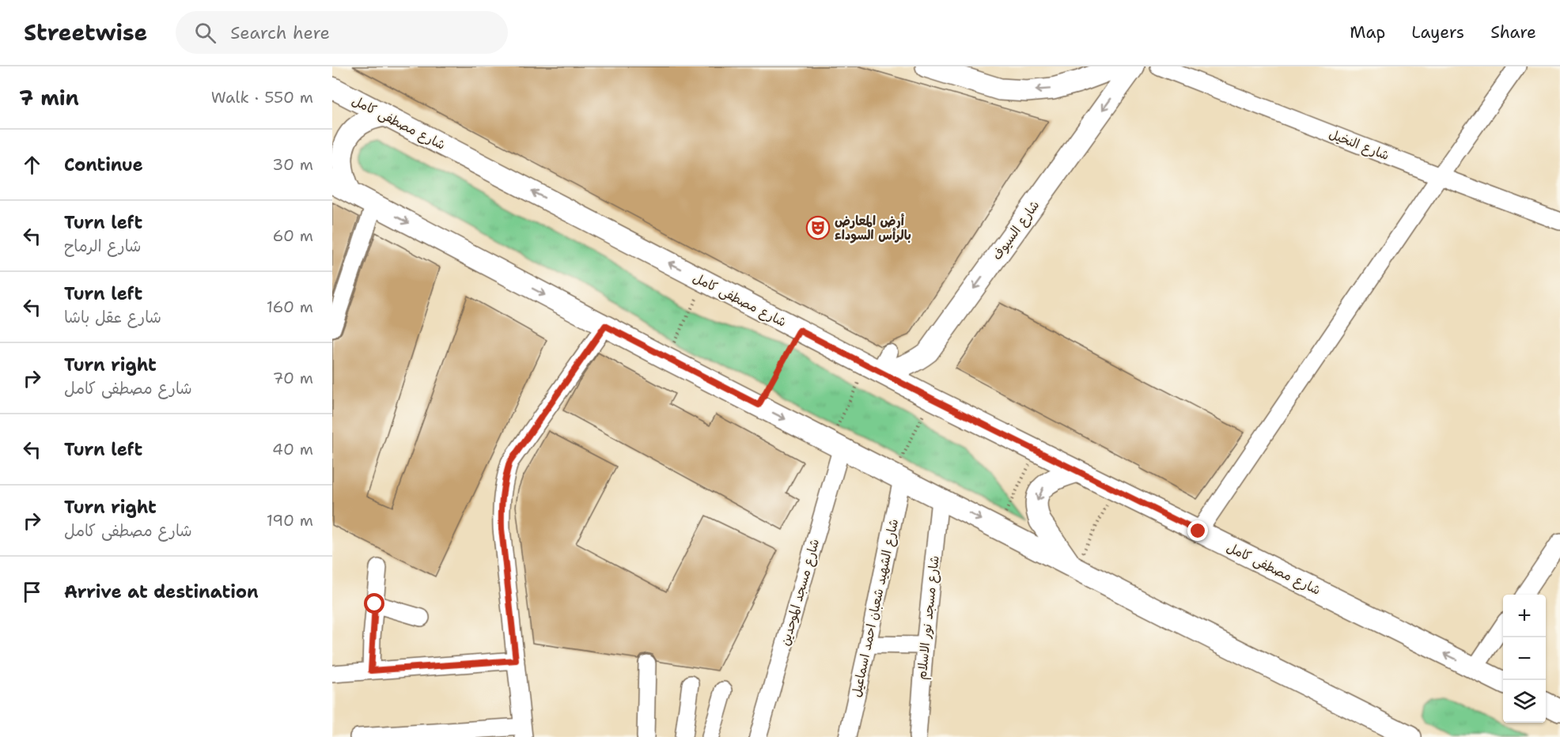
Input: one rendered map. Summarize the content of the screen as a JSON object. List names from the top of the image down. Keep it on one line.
{"streets":{"main road":["شارع مصطفى كامل","شارع السيوف"],"street":["شارع النخيل","شارع مسجد الموحدين","شارع الشهيد شعبان احمد اسماعيل","شارع مسجد نور الاسلام"]},"crossings":[["شارع مصطفى كامل","شارع السيوف"]],"one_way":["شارع السيوف"],"places":{"theatre":["أرض المعارض بالرأس السوداء"]},"page":{"header":"Streetwise","search":"Search here","nav":["Map","Layers","Share"],"heading":["7 min","Walk · 550 m"],"list":[["Continue","30 m"],["Turn left","شارع الرماح","60 m"],["Turn left","شارع عقل باشا","160 m"],["Turn right","شارع مصطفى كامل","70 m"],["Turn left","40 m"],["Turn right","شارع مصطفى كامل","190 m"],"Arrive at destination"],"map_buttons":["+","−"]}}
